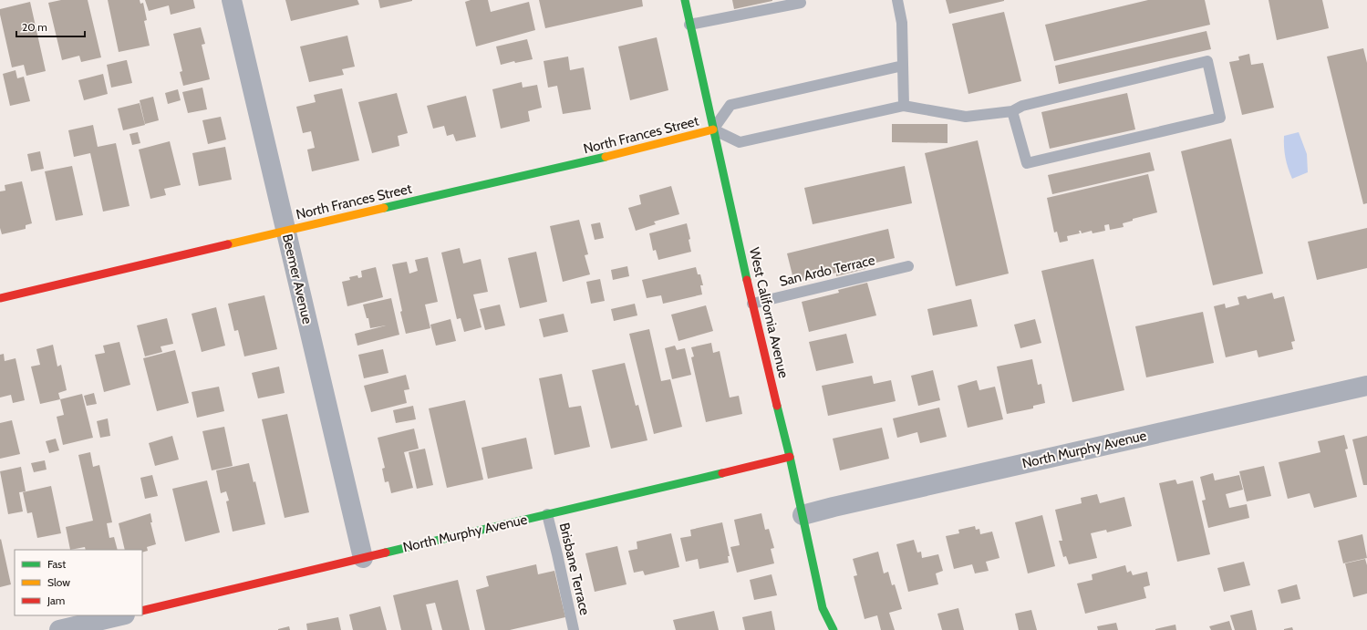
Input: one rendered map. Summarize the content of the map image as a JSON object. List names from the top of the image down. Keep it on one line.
{"streets":{"street":["North Frances Street","Beemer Avenue","West California Avenue","North Murphy Avenue"],"lane":["San Ardo Terrace","Brisbane Terrace"]},"crossings":[["North Frances Street","Beemer Avenue"],["North Frances Street","West California Avenue"],["San Ardo Terrace","West California Avenue"],["Beemer Avenue","North Murphy Avenue"],["West California Avenue","North Murphy Avenue"],["North Murphy Avenue","Brisbane Terrace"]],"legend":["Fast","Slow","Jam"],"scale_bar":"20 m"}
